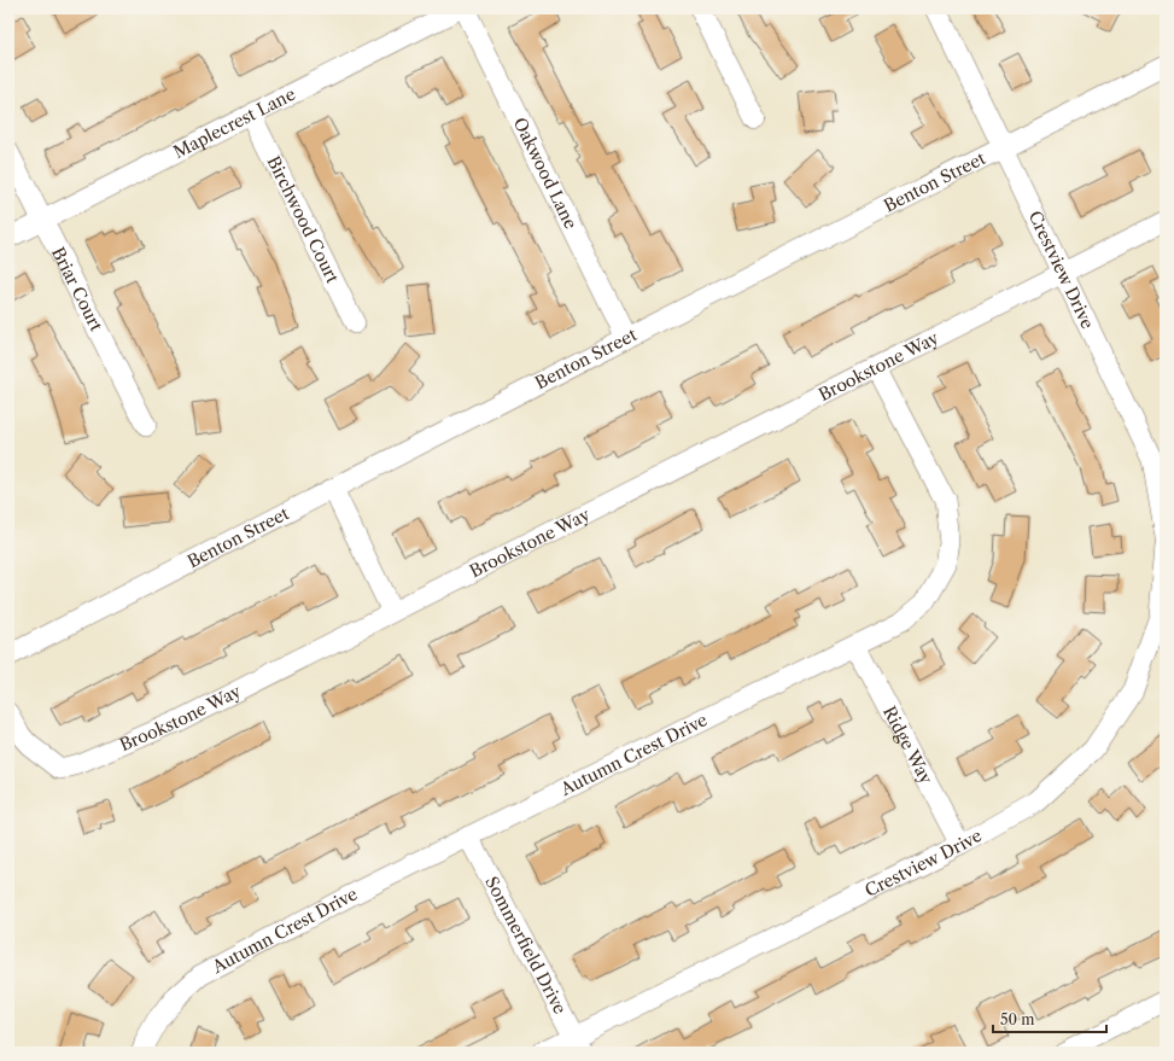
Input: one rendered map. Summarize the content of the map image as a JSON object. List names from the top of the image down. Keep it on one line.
{"streets":{"street":["Maplecrest Lane","Oakwood Lane","Benton Street","Birchwood Court","Crestview Drive","Briar Court","Brookstone Way","Ridge Way","Autumn Crest Drive","Sommerfield Drive"]},"crossings":[["Maplecrest Lane","Birchwood Court"],["Maplecrest Lane","Briar Court"],["Oakwood Lane","Benton Street"],["Benton Street","Crestview Drive"],["Crestview Drive","Brookstone Way"],["Crestview Drive","Ridge Way"],["Crestview Drive","Sommerfield Drive"],["Brookstone Way","Autumn Crest Drive"],["Ridge Way","Autumn Crest Drive"],["Autumn Crest Drive","Sommerfield Drive"]],"scale_bar":"50 m"}
